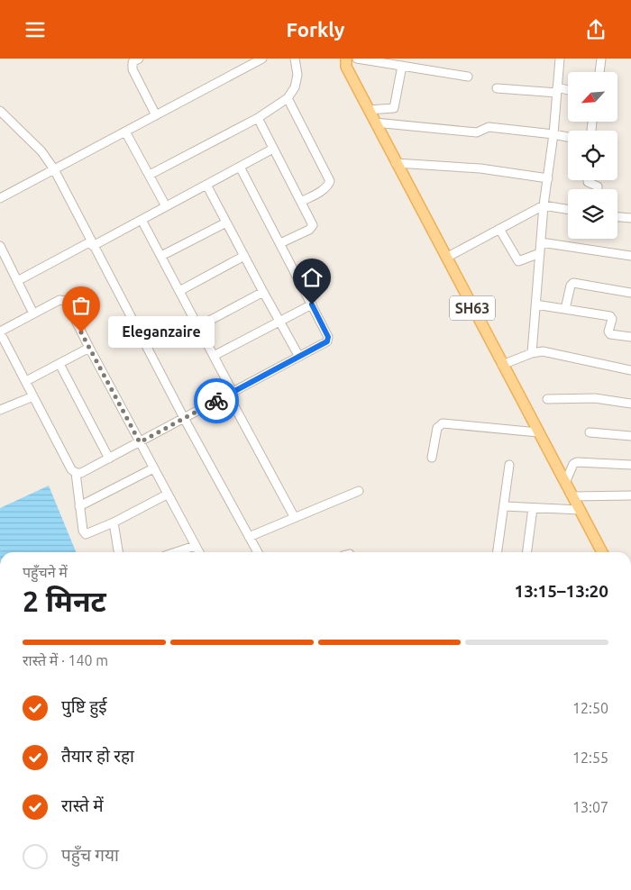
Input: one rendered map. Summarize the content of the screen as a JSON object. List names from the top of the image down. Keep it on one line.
{"streets":{"main road":["SH63"]},"places":["Eleganzaire"],"north":"bottom left","page":{"header":"Forkly","bubble":"Eleganzaire","heading":["2 मिनट","पहुँचने में","13:15–13:20"],"bar":"रास्ते में · 140 m","list":[["पुष्टि हुई","12:50"],["तैयार हो रहा","12:55"],["रास्ते में","13:07"],"पहुँच गया"]}}
